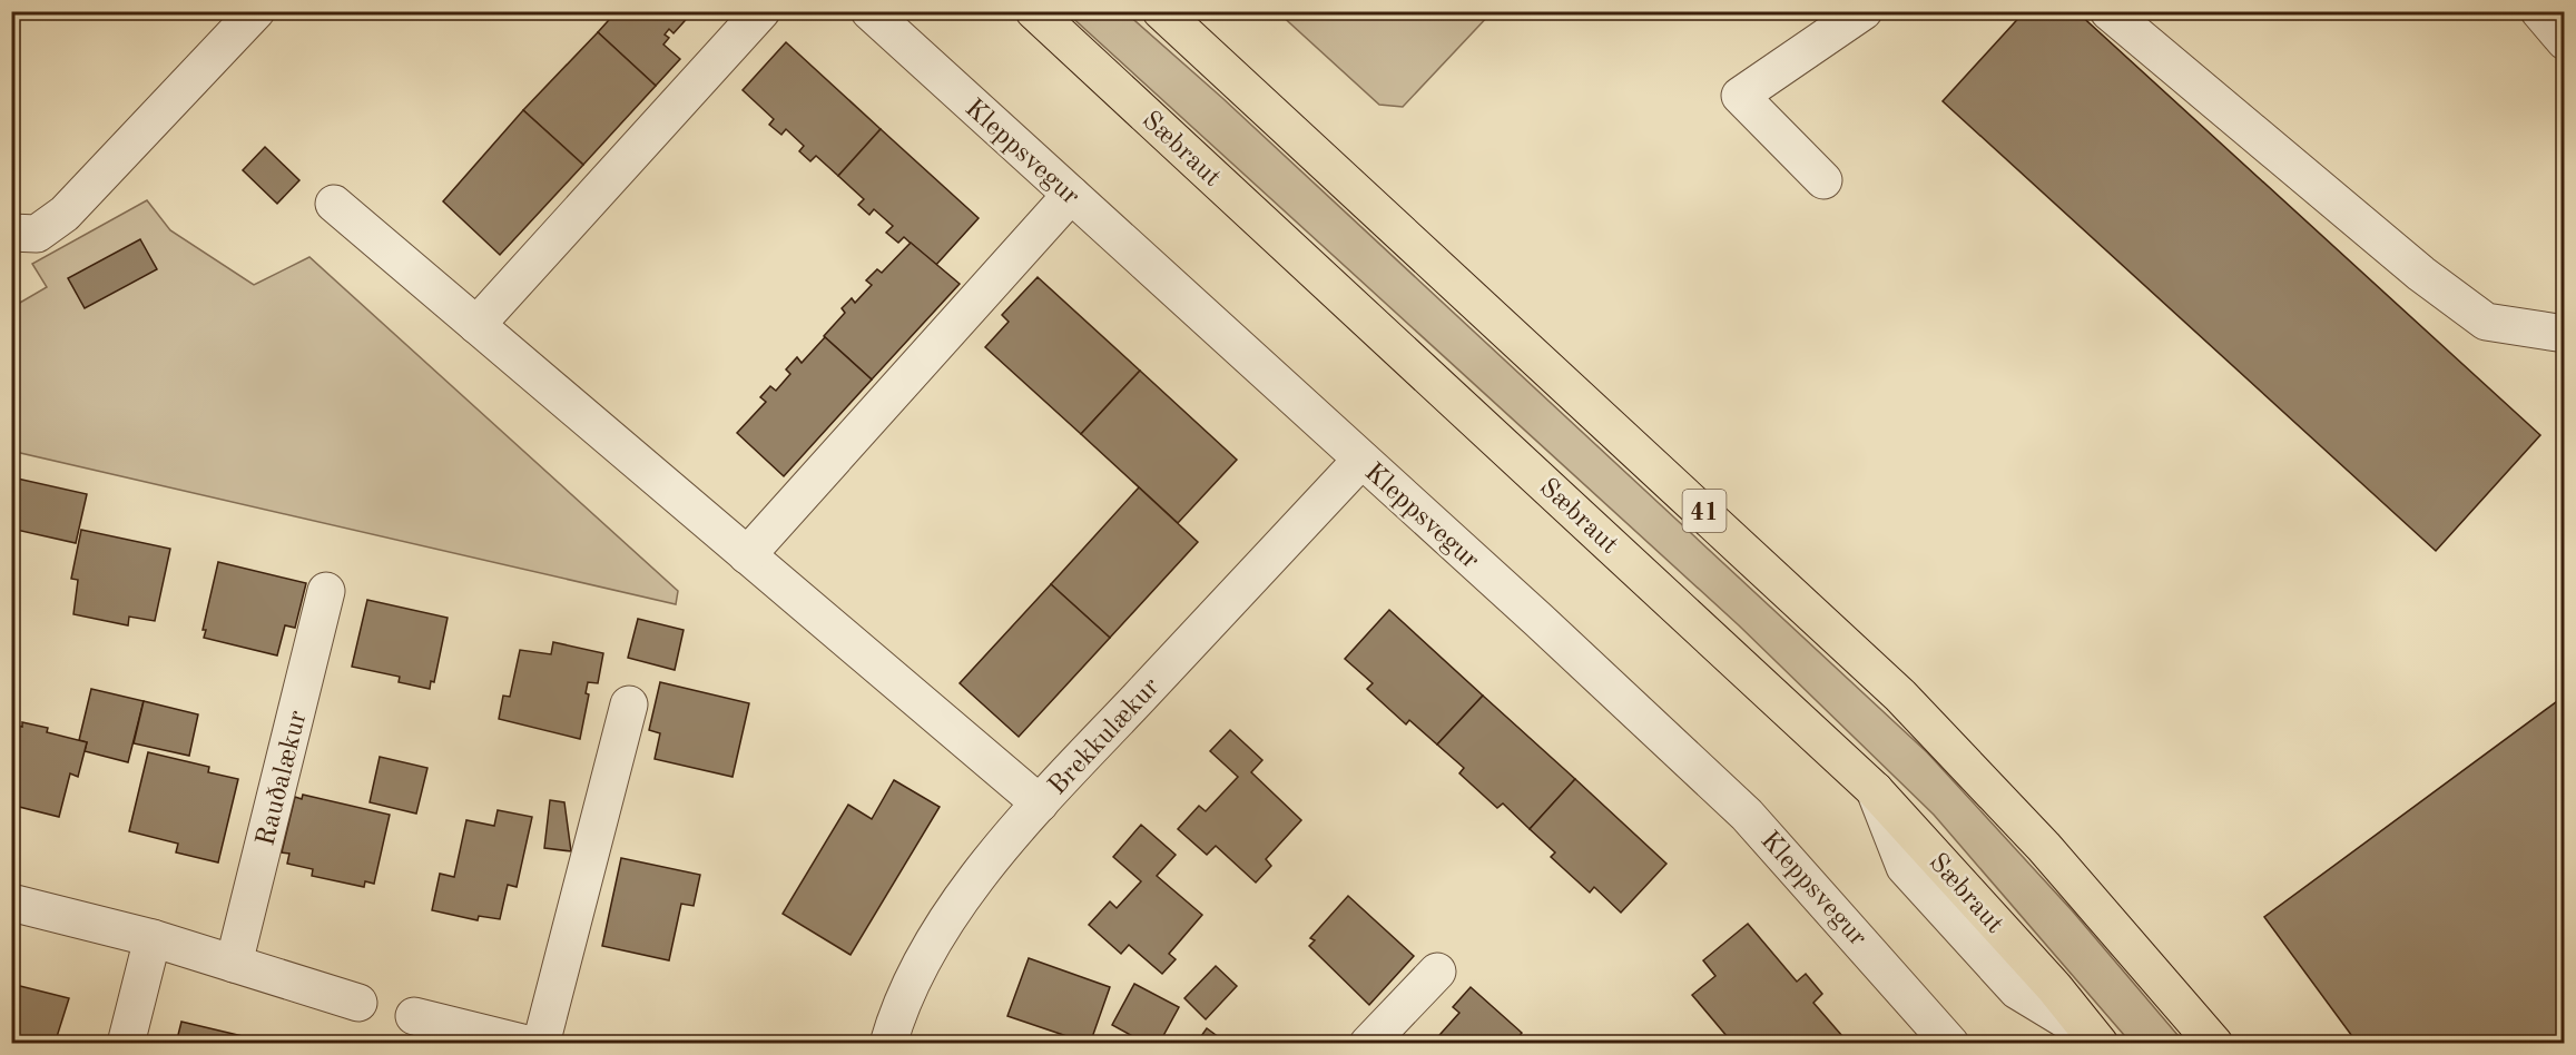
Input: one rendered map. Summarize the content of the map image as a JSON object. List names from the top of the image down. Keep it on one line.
{"streets":{"main road":["Sæbraut","41"],"street":["Kleppsvegur","Brekkulækur","Rauðalækur"]},"crossings":[["Kleppsvegur","Brekkulækur"]]}
